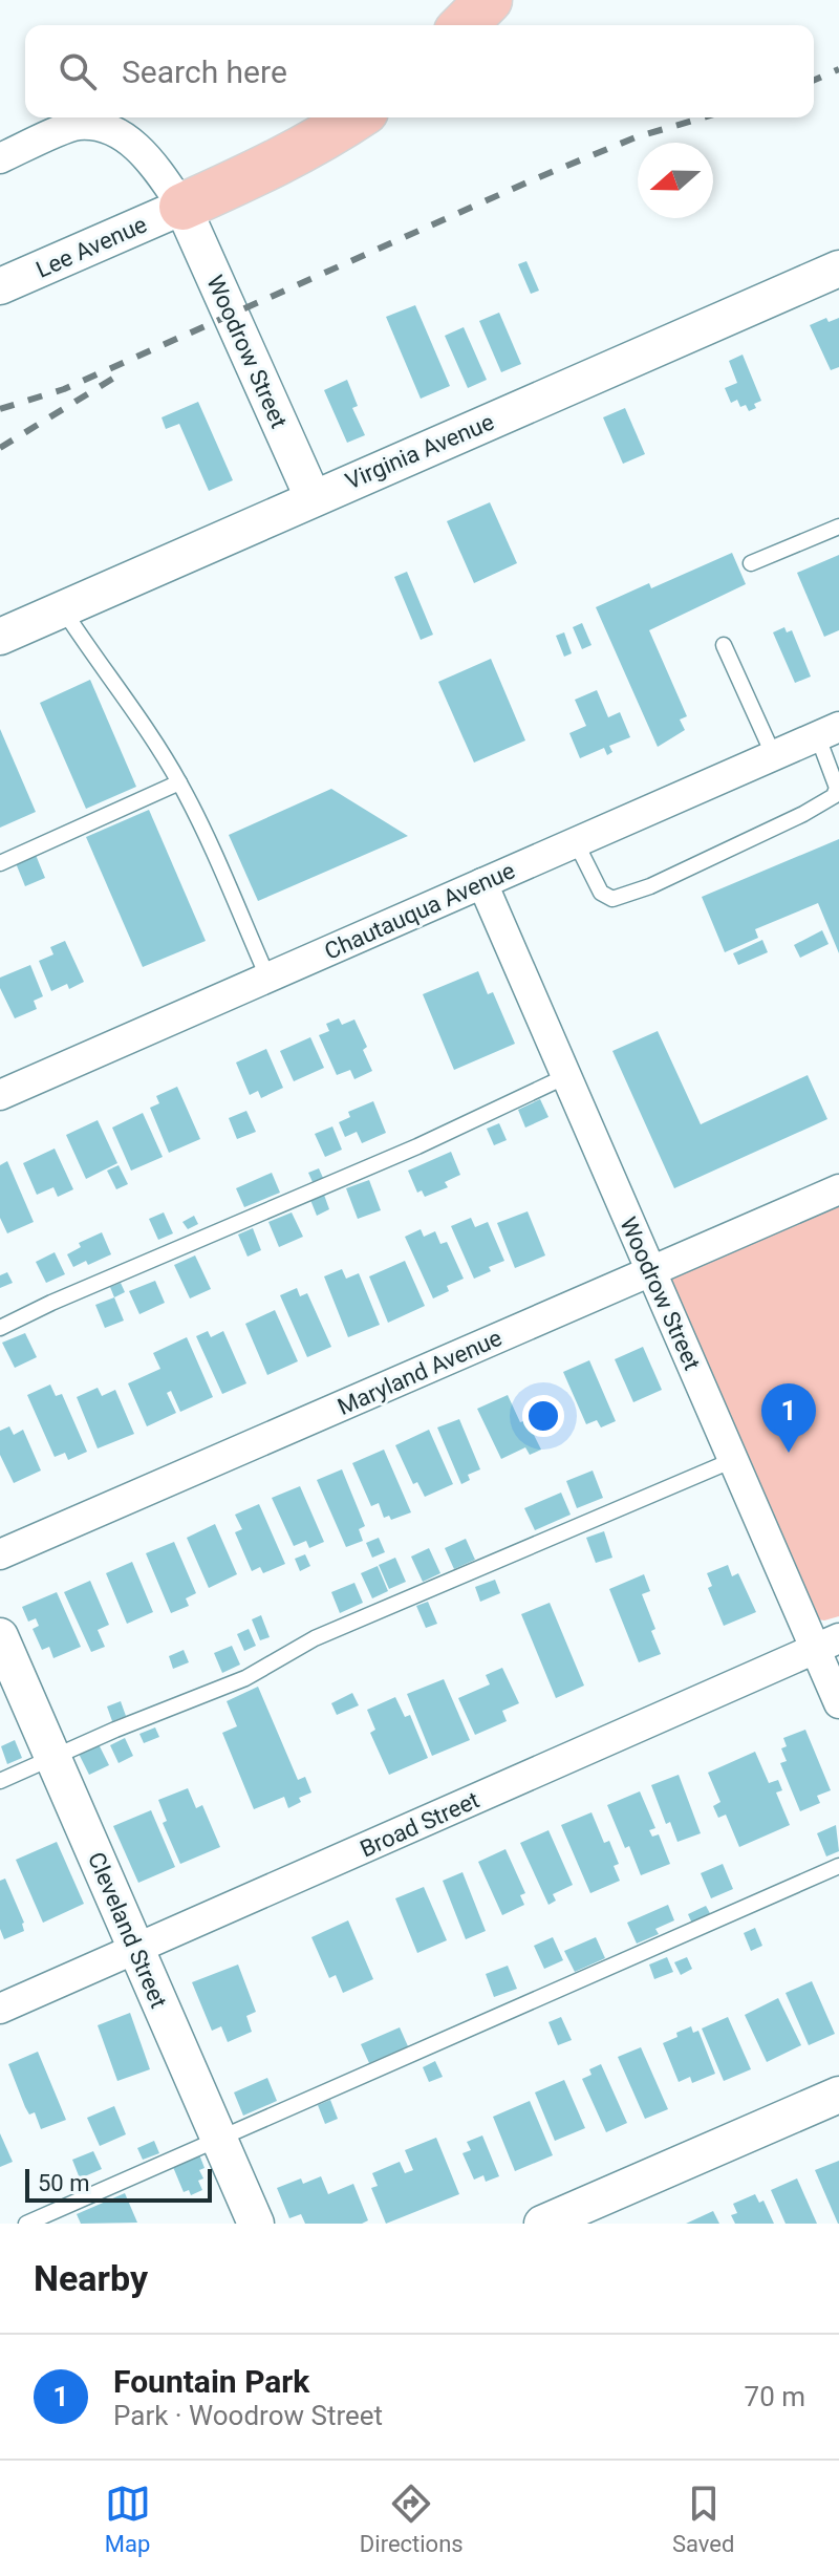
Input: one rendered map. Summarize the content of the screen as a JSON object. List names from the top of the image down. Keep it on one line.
{"streets":{"street":["Lee Avenue","Woodrow Street","Virginia Avenue","Chautauqua Avenue","Maryland Avenue","Broad Street","Cleveland Street"]},"crossings":[["Lee Avenue","Woodrow Street"],["Woodrow Street","Virginia Avenue"],["Woodrow Street","Chautauqua Avenue"],["Woodrow Street","Maryland Avenue"],["Woodrow Street","Broad Street"],["Broad Street","Cleveland Street"]],"scale_bar":"50 m","north":"left","page":{"search":"Search here","pins":"1","scale":"50 m","heading":"Nearby","list":[{"mark":"1","name":"Fountain Park","note":"Park · Woodrow Street","value":"70 m"}],"nav":["Map","Directions","Saved"]}}
